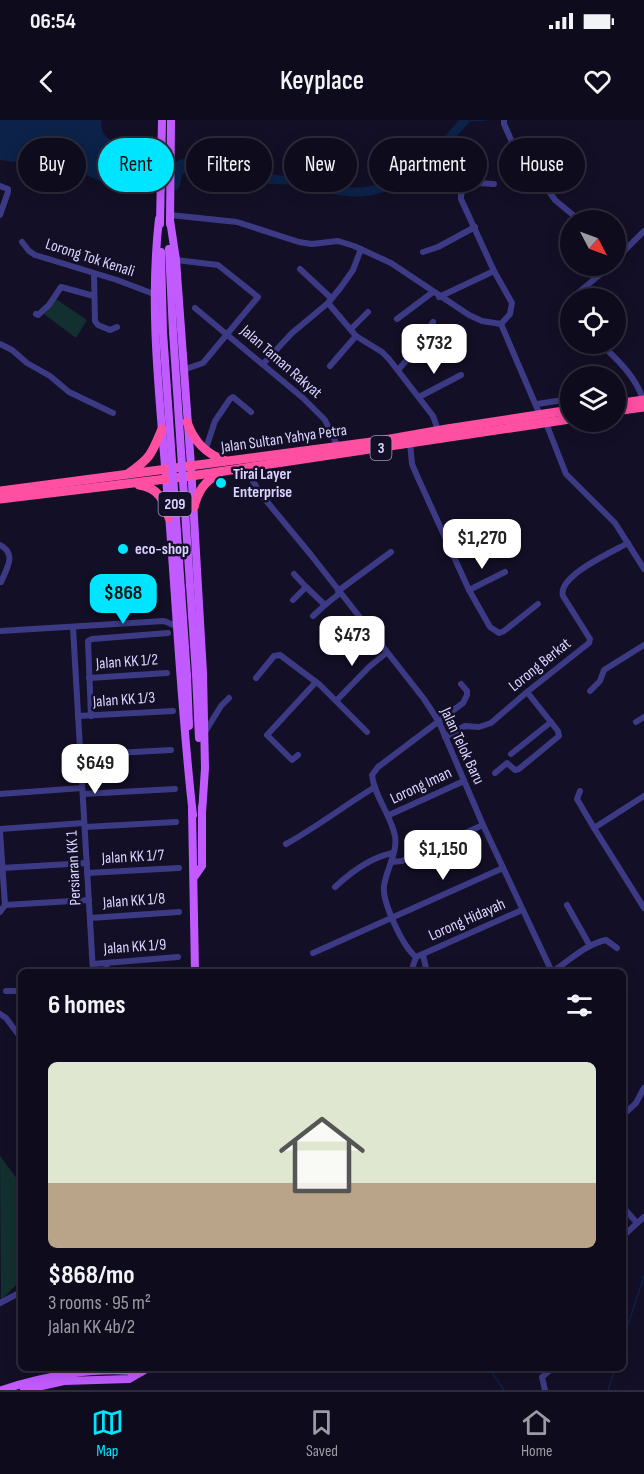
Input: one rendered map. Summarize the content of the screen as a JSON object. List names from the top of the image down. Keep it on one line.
{"streets":{"highway":["Jalan Sultan Yahya Petra","3"],"main road":["209"],"street":["Lorong Tok Kenali","Jalan Taman Rakyat","Jalan KK 1/2","Lorong Berkat","Jalan KK 1/3","Jalan Telok Baru","Lorong Iman","Jalan KK 1/7","Persiaran KK 1","Jalan KK 1/8","Lorong Hidayah","Jalan KK 1/9"]},"crossings":[["Jalan Taman Rakyat","Jalan Sultan Yahya Petra"],["Jalan Sultan Yahya Petra","Jalan Telok Baru"],["Lorong Berkat","Jalan Telok Baru"],["Jalan KK 1/3","Persiaran KK 1"],["Jalan Telok Baru","Lorong Iman"],["Jalan Telok Baru","Lorong Hidayah"],["Jalan KK 1/7","Persiaran KK 1"],["Persiaran KK 1","Jalan KK 1/8"],["Persiaran KK 1","Jalan KK 1/9"]],"places":["Tirai Layer Enterprise","eco-shop"],"north":"bottom right","page":{"status":"06:54","header":"Keyplace","chip":["Buy","Rent","Filters","New","Apartment","House"],"price":["$732","$1,270","$868","$473","$649","$1,150"],"heading":"6 homes","list":[{"name":"$868/mo","note":"3 rooms · 95 m² · Jalan KK 4b/2"}],"tabs":["Map","Saved","Home"]}}
